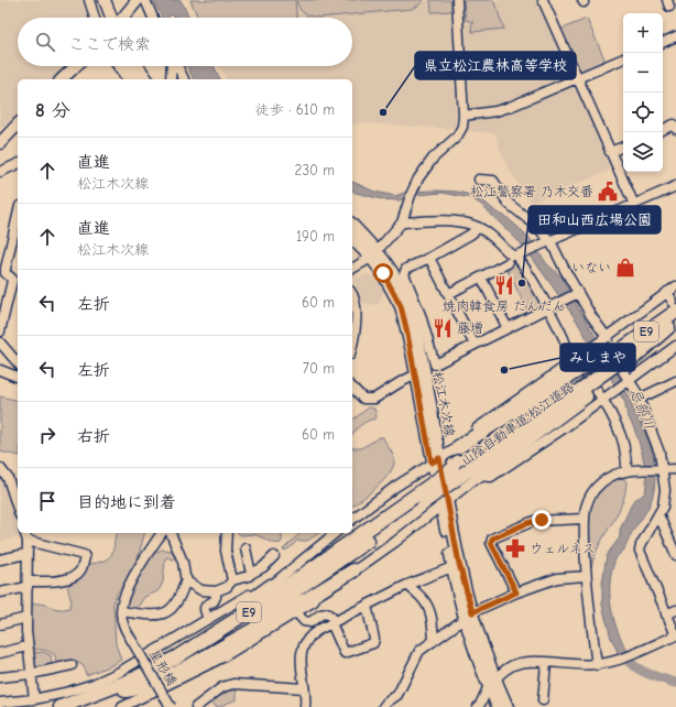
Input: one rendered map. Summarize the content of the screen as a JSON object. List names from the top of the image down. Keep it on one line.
{"streets":{"highway":["E9","山陰自動車道;松江道路"],"main road":["松江木次線"],"street":["星形橋"]},"water":["忌部川"],"places":{"other":["県立松江農林高等学校","田和山西広場公園","みしまや"],"public building":["松江警察署 乃木交番"],"shop":["いない"],"restaurant":["焼肉韓食房 だんだん","藤増"],"pharmacy":["ウェルネス"]},"page":{"map_buttons":["+","−"],"search":"ここで検索","heading":["8 分","徒歩 · 610 m"],"list":[["直進","松江木次線","230 m"],["直進","松江木次線","190 m"],["左折","60 m"],["左折","70 m"],["右折","60 m"],"目的地に到着"]}}
